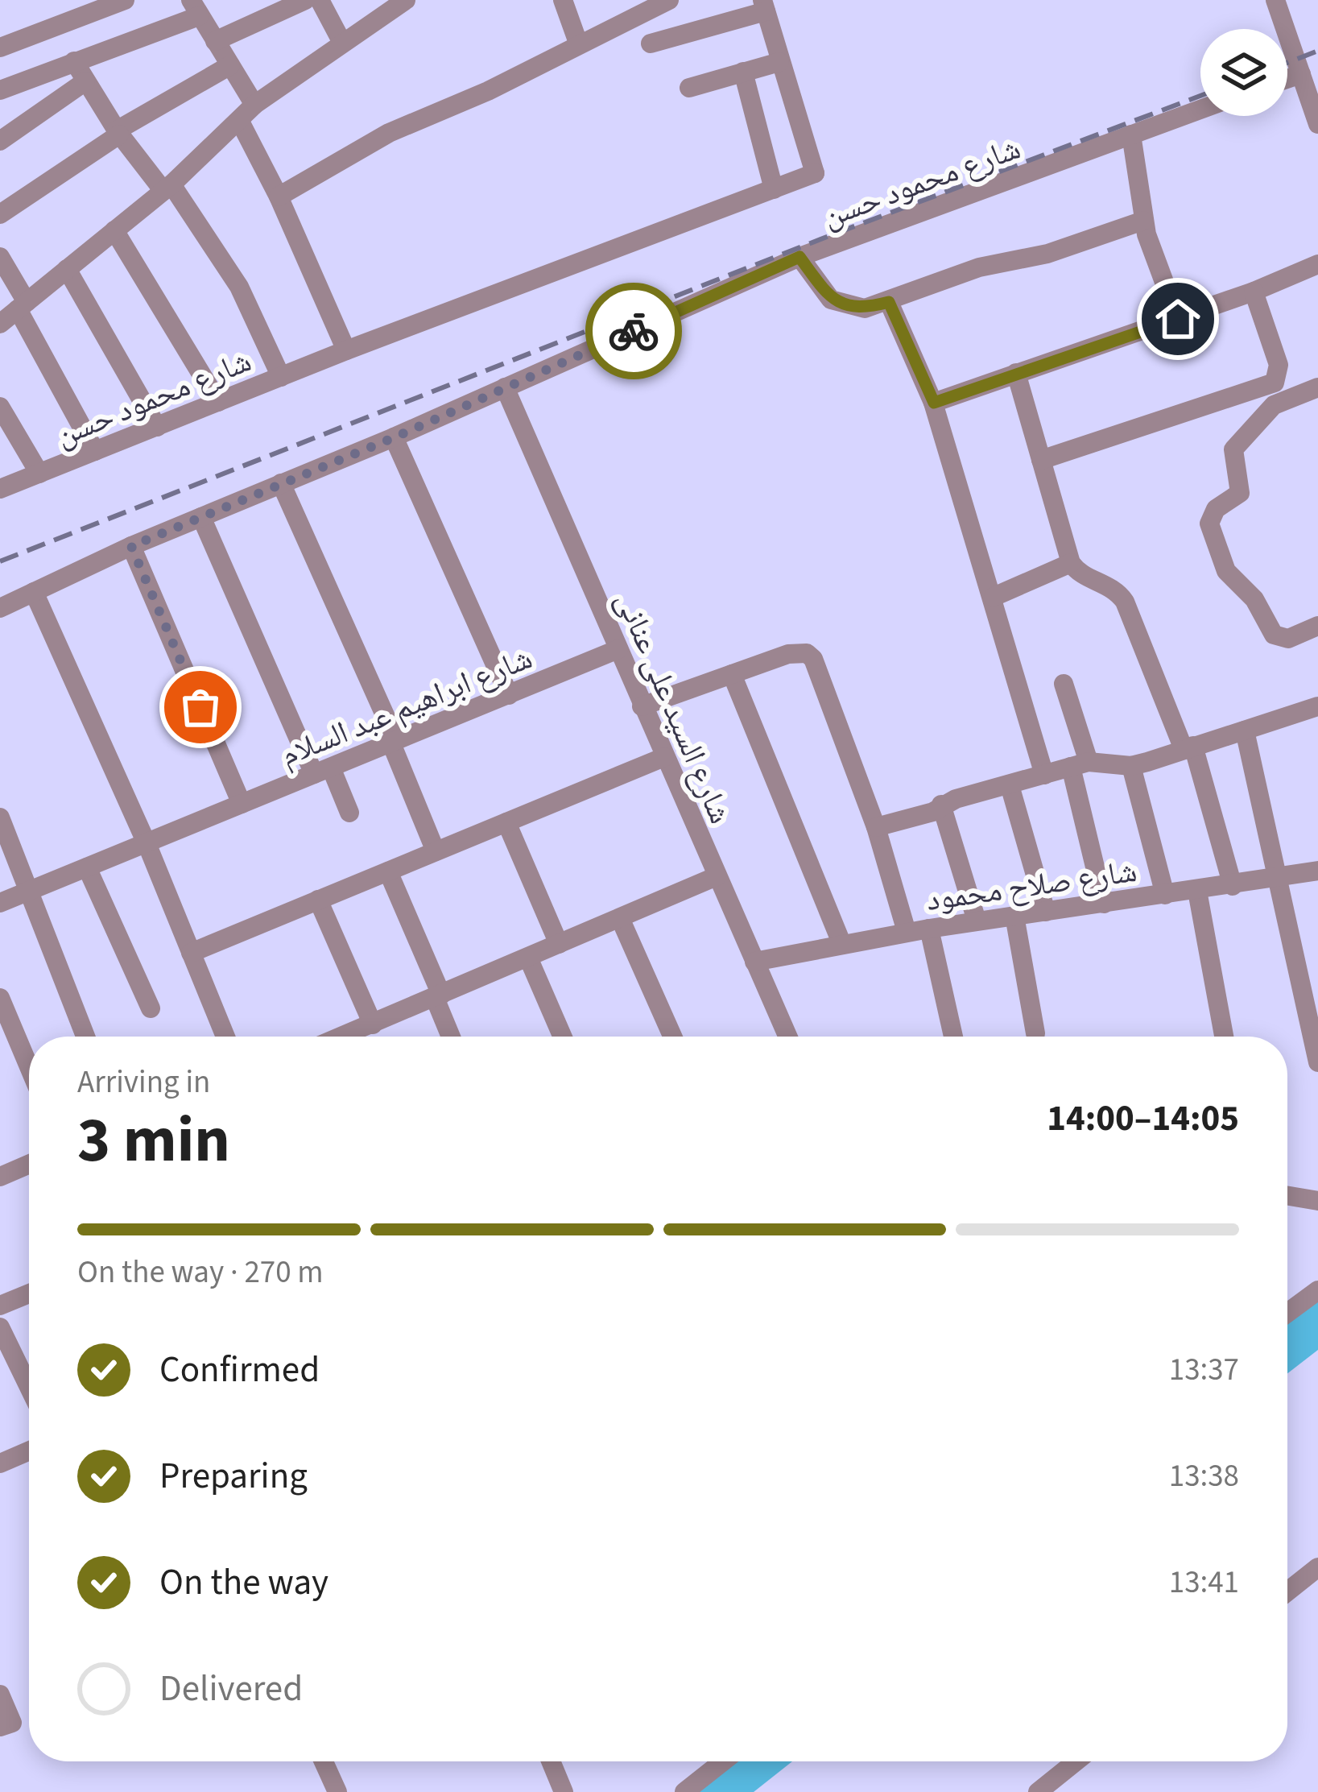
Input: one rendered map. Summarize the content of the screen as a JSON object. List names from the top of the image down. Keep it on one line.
{"streets":{"street":["شارع محمود حسن","شارع ابراهيم عبد السلام","شارع السيد على عنانى","شارع صلاح محمود"]},"crossings":[["شارع محمود حسن","شارع السيد على عنانى"],["شارع ابراهيم عبد السلام","شارع السيد على عنانى"],["شارع السيد على عنانى","شارع صلاح محمود"]],"page":{"heading":["3 min","Arriving in","14:00–14:05"],"bar":"On the way · 270 m","list":[["Confirmed","13:37"],["Preparing","13:38"],["On the way","13:41"],"Delivered"]}}
